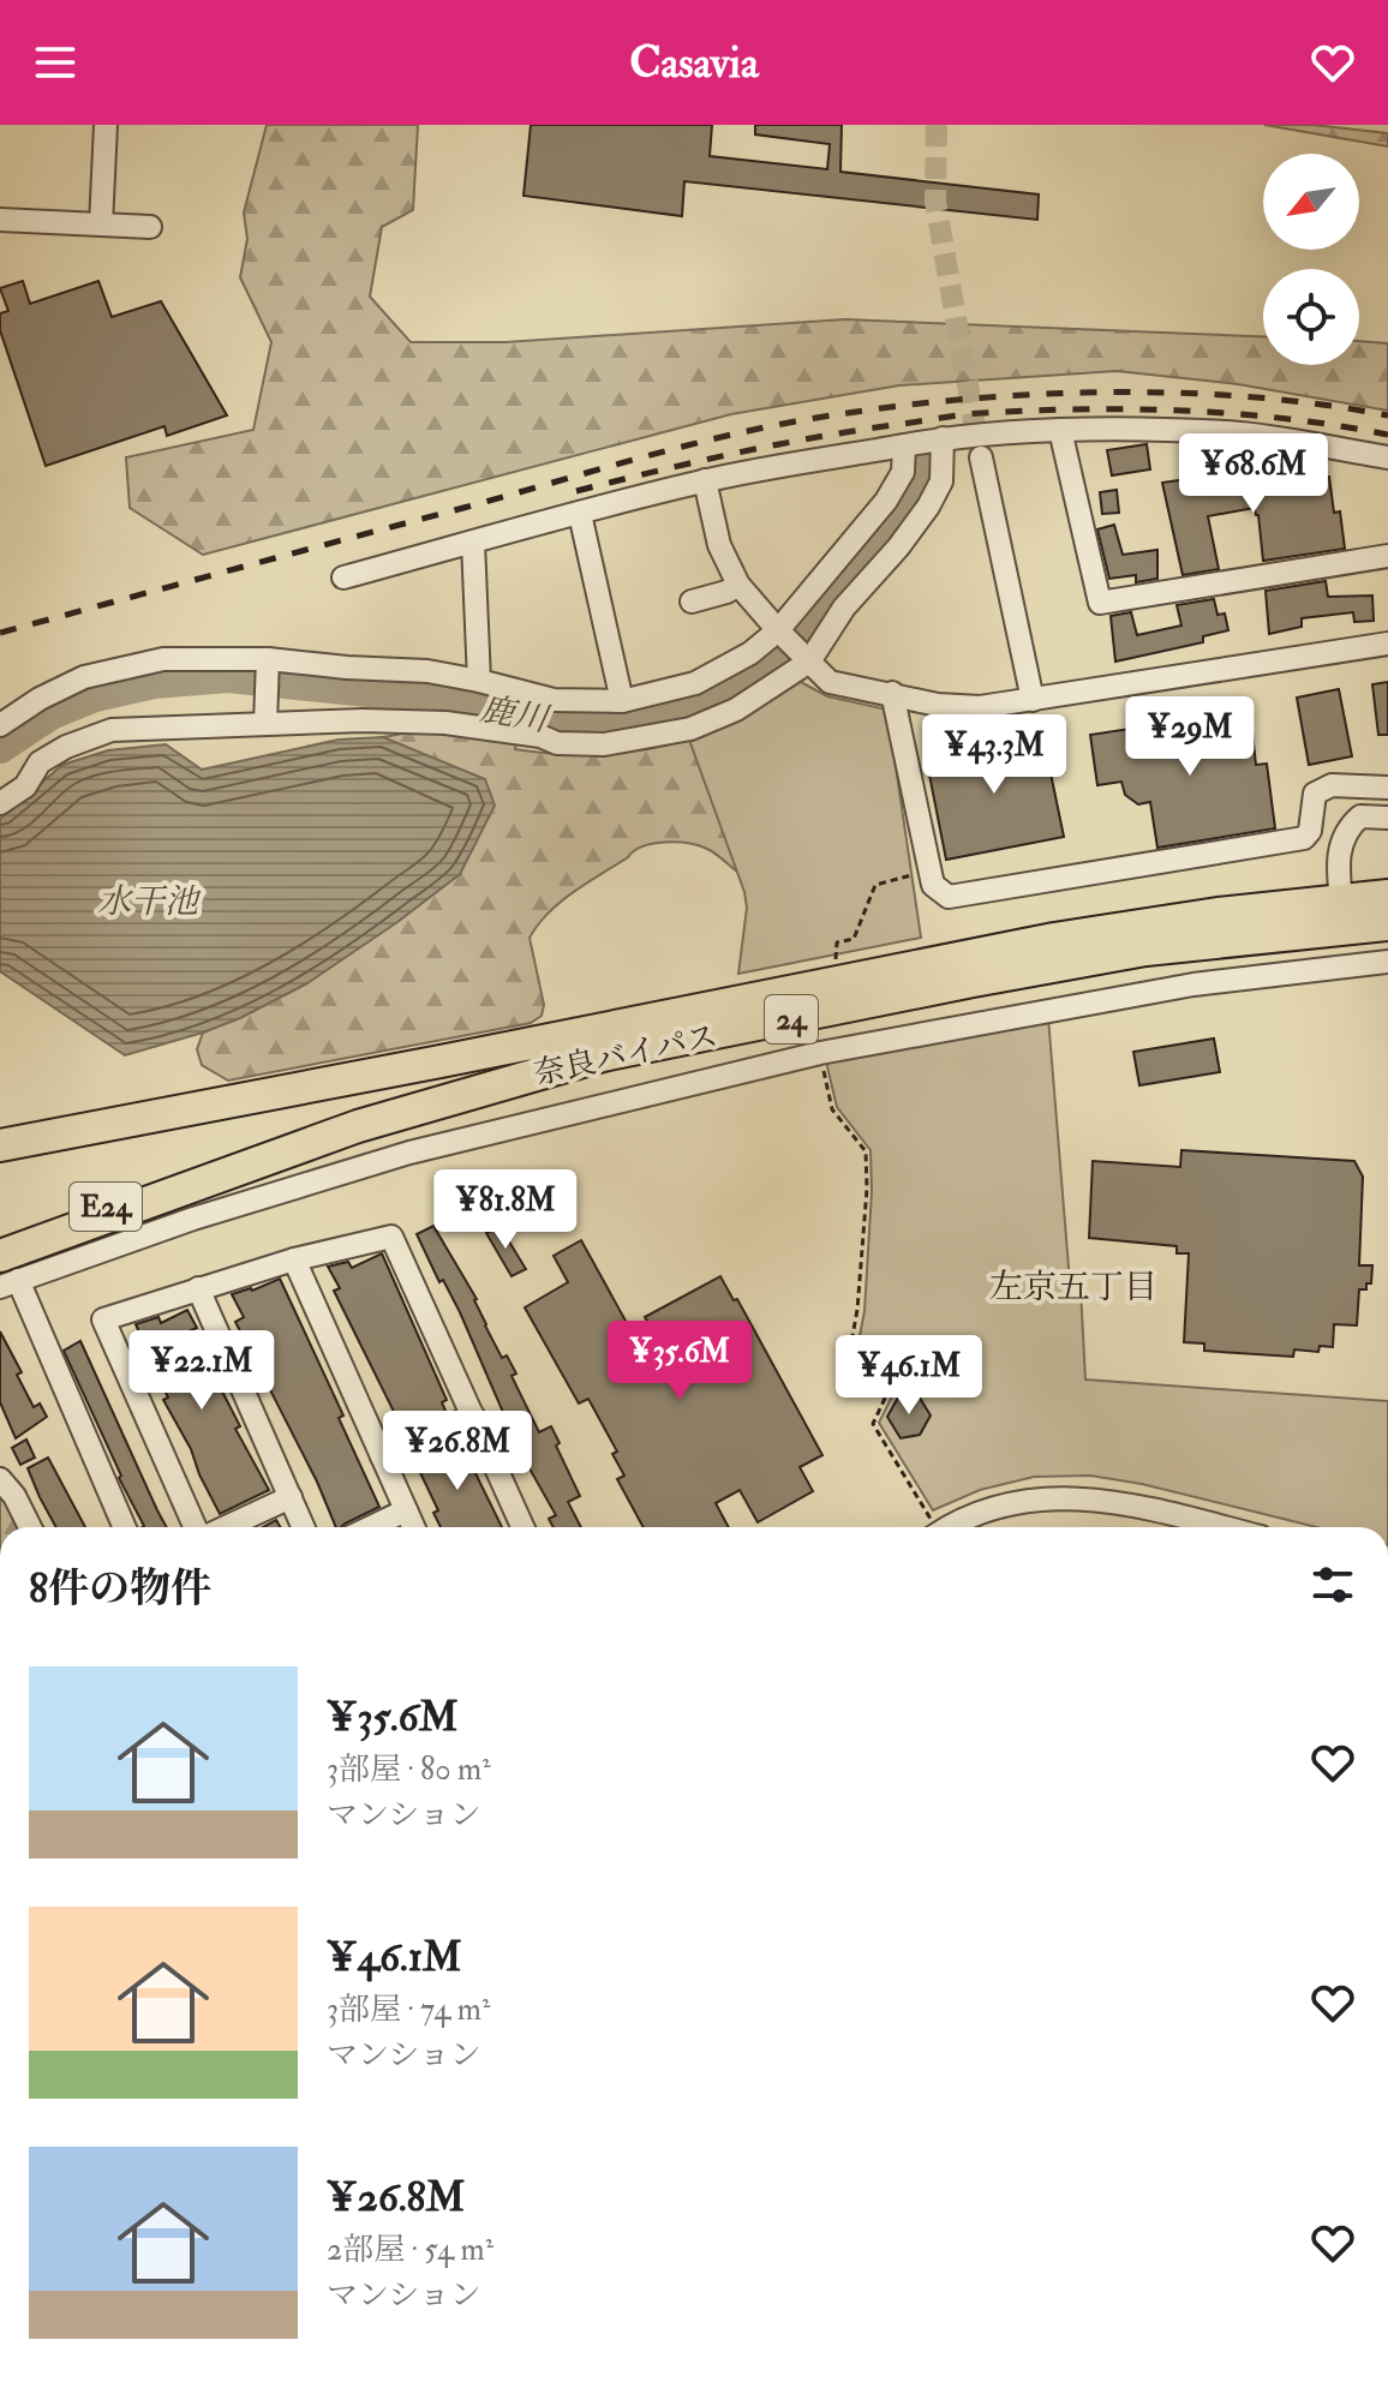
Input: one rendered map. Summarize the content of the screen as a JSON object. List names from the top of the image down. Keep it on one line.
{"streets":{"highway":["24","奈良バイパス","E24"]},"crossings":[["奈良バイパス","E24"]],"districts":["左京五丁目"],"water":["鹿川","水干池"],"north":"bottom left","page":{"header":"Casavia","price":["¥68.6M","¥29M","¥43.3M","¥81.8M","¥35.6M","¥22.1M","¥46.1M","¥26.8M"],"heading":"8件の物件","list":[{"name":"¥35.6M","note":"3部屋 · 80 m² · マンション"},{"name":"¥46.1M","note":"3部屋 · 74 m² · マンション"},{"name":"¥26.8M","note":"2部屋 · 54 m² · マンション"}]}}
